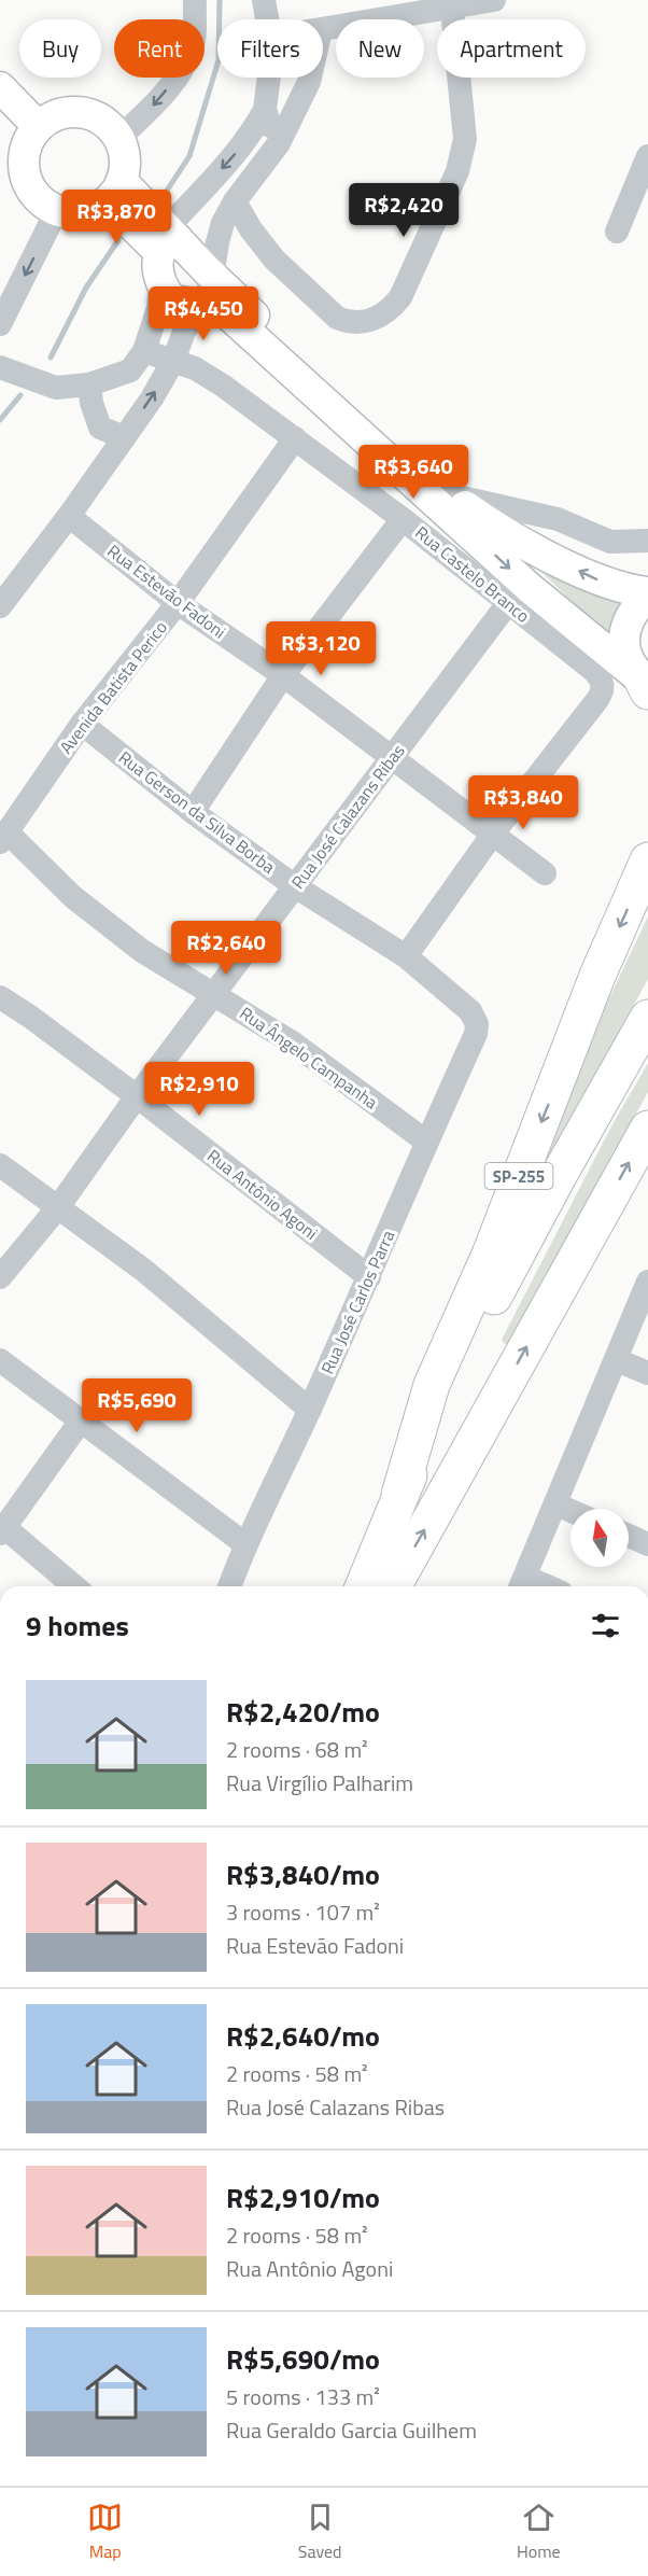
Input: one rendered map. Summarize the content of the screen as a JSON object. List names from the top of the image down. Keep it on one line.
{"streets":{"highway":["SP-255"],"street":["Rua Castelo Branco","Rua Estevão Fadoni","Avenida Batista Perico","Rua Gerson da Silva Borba","Rua José Calazans Ribas","Rua Ângelo Campanha","Rua Antônio Agoni","Rua José Carlos Parra"]},"crossings":[["Rua Castelo Branco","Rua Estevão Fadoni"],["Rua Castelo Branco","Avenida Batista Perico"],["Rua Castelo Branco","Rua José Calazans Ribas"],["Rua Estevão Fadoni","Avenida Batista Perico"],["Rua Estevão Fadoni","Rua José Calazans Ribas"],["Avenida Batista Perico","Rua Gerson da Silva Borba"],["Avenida Batista Perico","Rua Ângelo Campanha"],["Rua Gerson da Silva Borba","Rua José Calazans Ribas"],["Rua Gerson da Silva Borba","Rua José Carlos Parra"],["Rua José Calazans Ribas","Rua Ângelo Campanha"],["Rua José Calazans Ribas","Rua Antônio Agoni"],["Rua Ângelo Campanha","Rua José Carlos Parra"],["Rua Antônio Agoni","Rua José Carlos Parra"]],"north":"top","page":{"chip":["Buy","Rent","Filters","New","Apartment"],"price":["R$2,420","R$3,870","R$4,450","R$3,640","R$3,120","R$3,840","R$2,640","R$2,910","R$5,690"],"heading":"9 homes","list":[{"name":"R$2,420/mo","note":"2 rooms · 68 m² · Rua Virgílio Palharim"},{"name":"R$3,840/mo","note":"3 rooms · 107 m² · Rua Estevão Fadoni"},{"name":"R$2,640/mo","note":"2 rooms · 58 m² · Rua José Calazans Ribas"},{"name":"R$2,910/mo","note":"2 rooms · 58 m² · Rua Antônio Agoni"},{"name":"R$5,690/mo","note":"5 rooms · 133 m² · Rua Geraldo Garcia Guilhem"}],"tabs":["Map","Saved","Home"]}}
